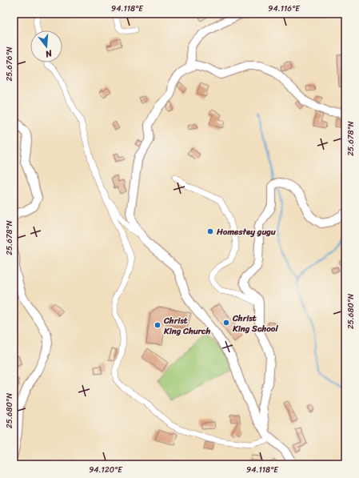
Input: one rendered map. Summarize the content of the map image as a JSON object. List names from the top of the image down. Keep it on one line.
{"places":["Homestey gugu","Christ King School","Christ King Church"],"north":"bottom","coordinates":["94.118°E","94.116°E","25.676°N","25.678°N","25.680°N","94.120°E"]}
